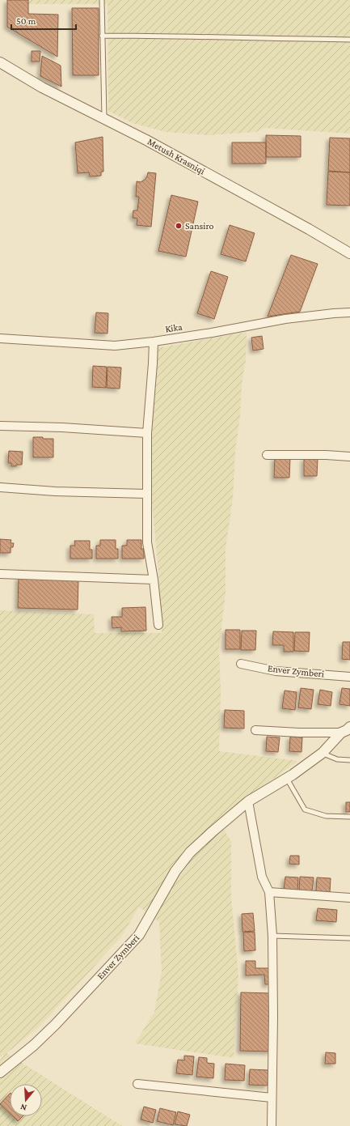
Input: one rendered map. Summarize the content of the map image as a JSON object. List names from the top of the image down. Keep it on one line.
{"streets":{"street":["Metush Krasniqi","Kika","Enver Zymberi"]},"places":["Sansiro"],"scale_bar":"50 m","north":"bottom"}
